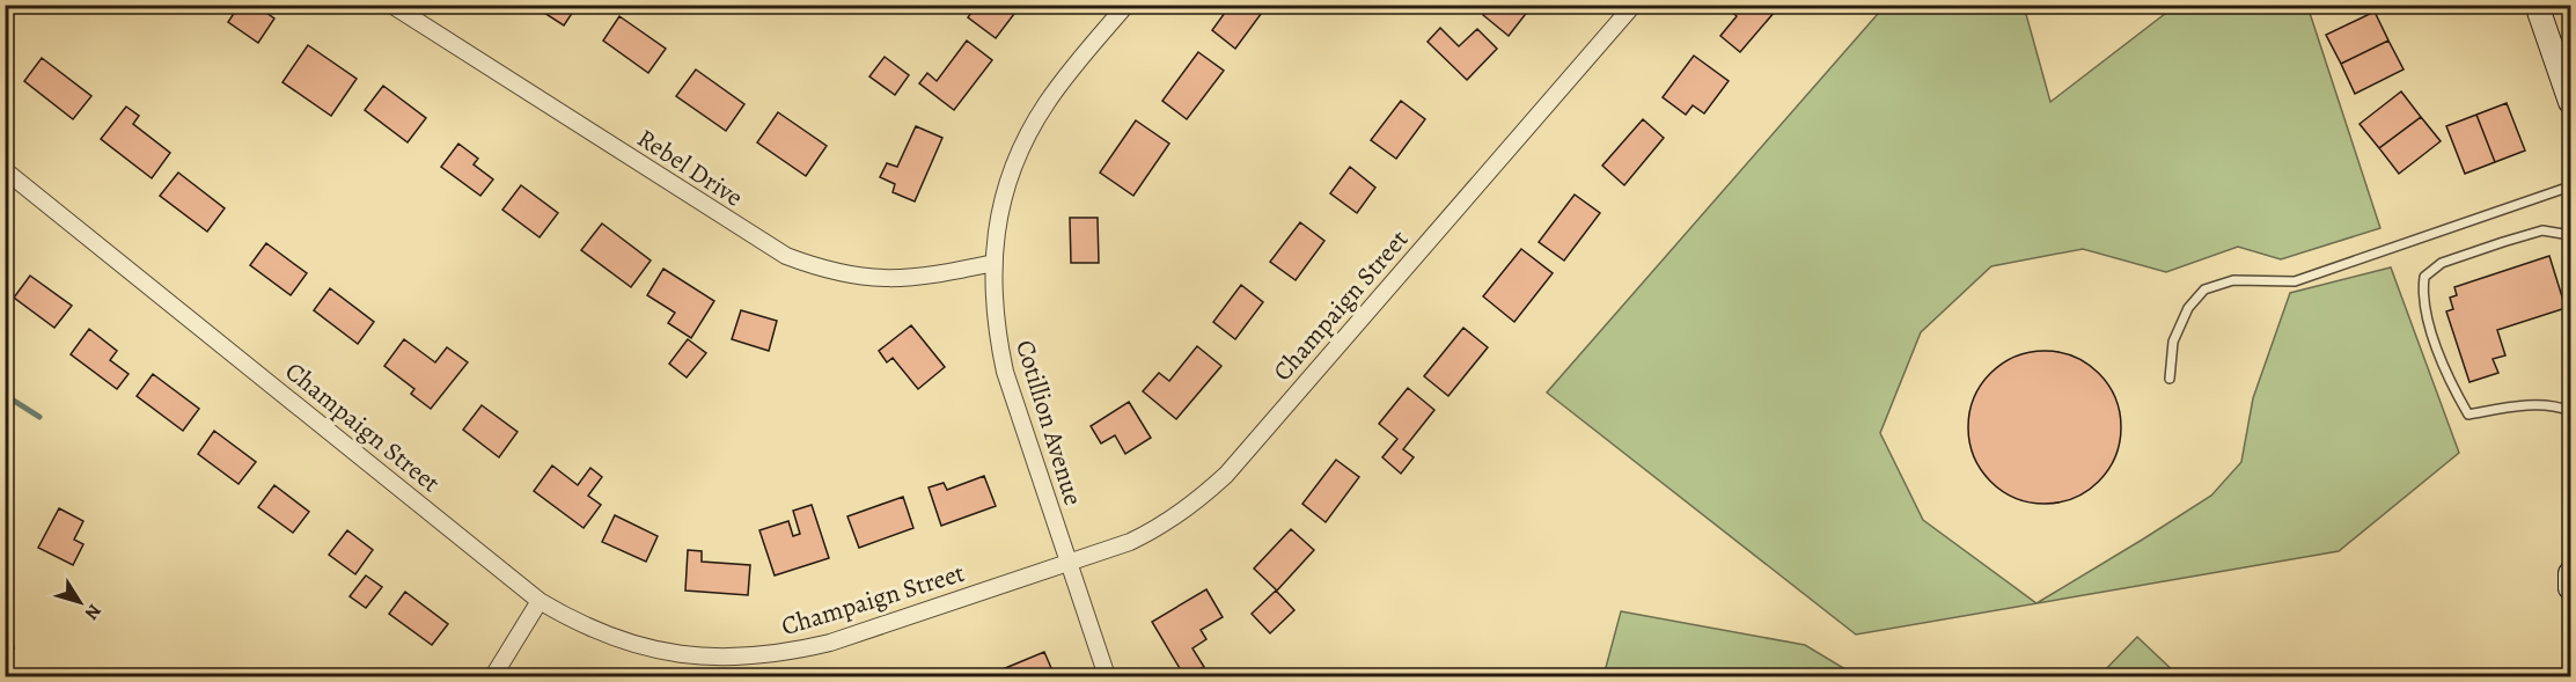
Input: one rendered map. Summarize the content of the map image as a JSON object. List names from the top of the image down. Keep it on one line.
{"streets":{"street":["Rebel Drive","Champaign Street","Cotillion Avenue"]},"crossings":[["Rebel Drive","Cotillion Avenue"],["Champaign Street","Cotillion Avenue"]],"north":"bottom right"}
